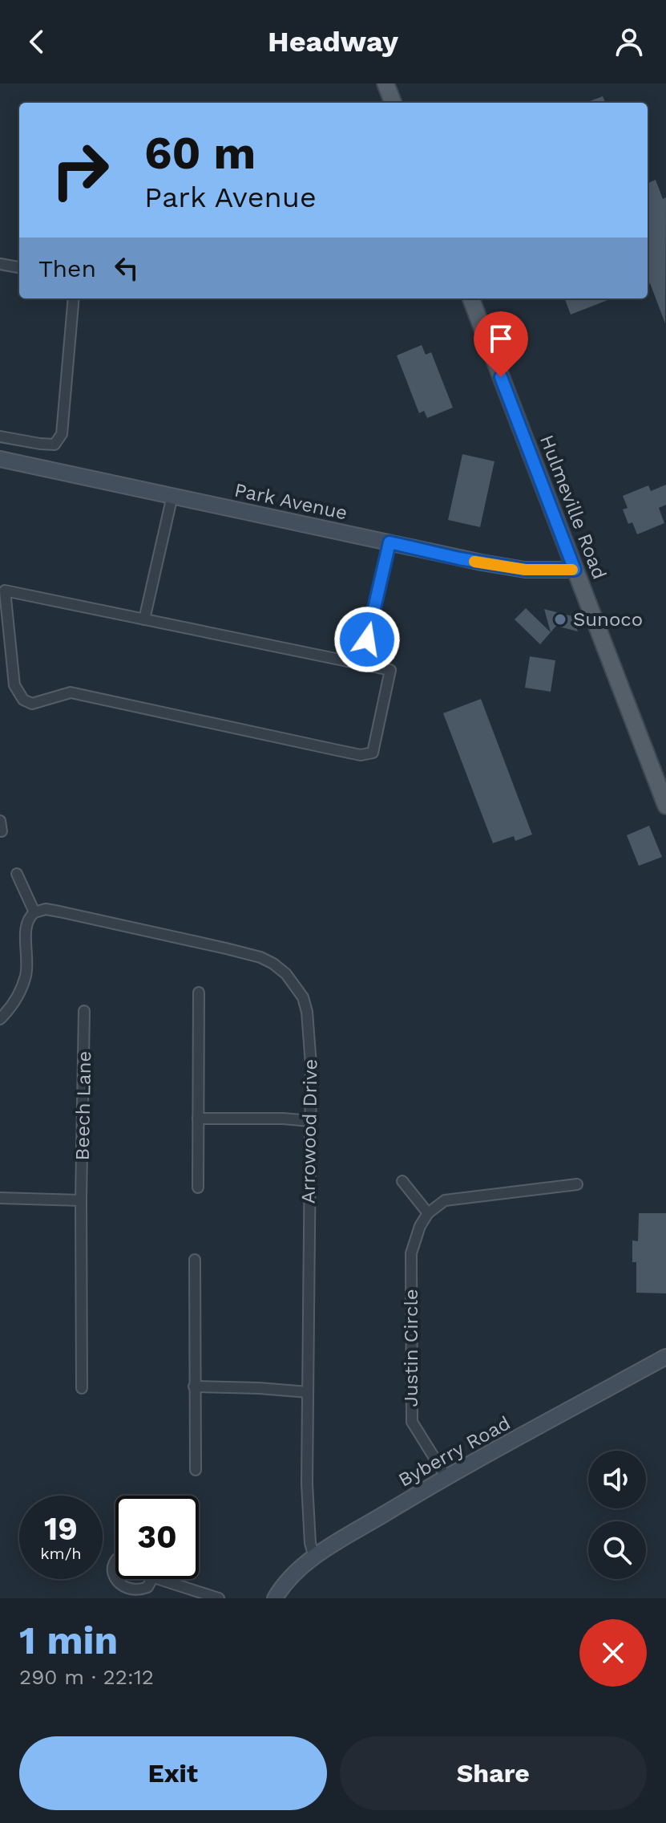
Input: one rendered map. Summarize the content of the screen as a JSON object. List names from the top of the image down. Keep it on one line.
{"streets":{"main road":["Hulmeville Road"],"street":["Park Avenue","Beech Lane","Arrowood Drive","Justin Circle","Byberry Road"]},"crossings":[["Park Avenue","Hulmeville Road"],["Arrowood Drive","Byberry Road"],["Justin Circle","Byberry Road"]],"places":["Sunoco"],"page":{"header":"Headway","turn":["60 m","Park Avenue"],"then":"Then","speed":"19 km/h","limit":"30","heading":["1 min","290 m · 22:12"],"buttons":["Exit","Share"]}}
